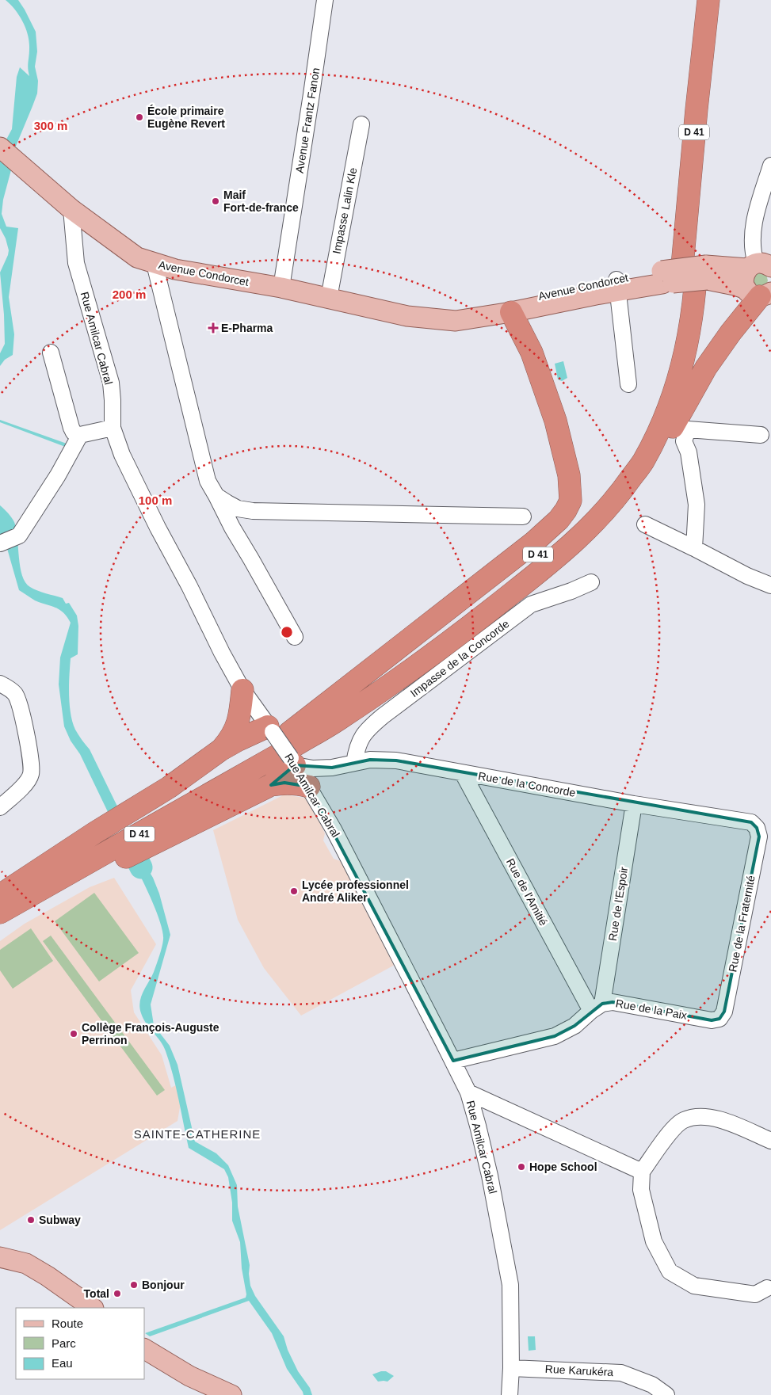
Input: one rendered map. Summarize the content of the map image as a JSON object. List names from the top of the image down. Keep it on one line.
{"streets":{"highway":["D 41"],"main road":["Avenue Condorcet"],"street":["Avenue Frantz Fanon","Impasse Lalin Kle","Rue Amilcar Cabral","Impasse de la Concorde","Rue de la Concorde","Rue de l'Amitié","Rue de l'Espoir","Rue de la Fraternité","Rue de la Paix","Rue Karukéra"]},"crossings":[["Avenue Frantz Fanon","Avenue Condorcet"],["D 41","Avenue Condorcet"],["D 41","Rue Amilcar Cabral"],["D 41","Rue de la Concorde"],["Impasse Lalin Kle","Avenue Condorcet"],["Avenue Condorcet","Rue Amilcar Cabral"],["Rue Amilcar Cabral","Rue de la Concorde"],["Rue Amilcar Cabral","Rue Karukéra"],["Impasse de la Concorde","Rue de la Concorde"],["Rue de la Concorde","Rue de l'Amitié"],["Rue de la Concorde","Rue de l'Espoir"],["Rue de la Concorde","Rue de la Fraternité"],["Rue de l'Amitié","Rue de l'Espoir"],["Rue de l'Amitié","Rue de la Paix"],["Rue de l'Espoir","Rue de la Paix"],["Rue de la Fraternité","Rue de la Paix"]],"districts":["SAINTE-CATHERINE"],"places":{"other":["École primaire Eugène Revert","Maif Fort-de-france","Lycée professionnel André Aliker","Collège François-Auguste Perrinon","Hope School","Subway","Bonjour","Total"],"health":["E-Pharma"]},"legend":["Route","Parc","Eau"],"rings":["300 m","200 m","100 m"]}
